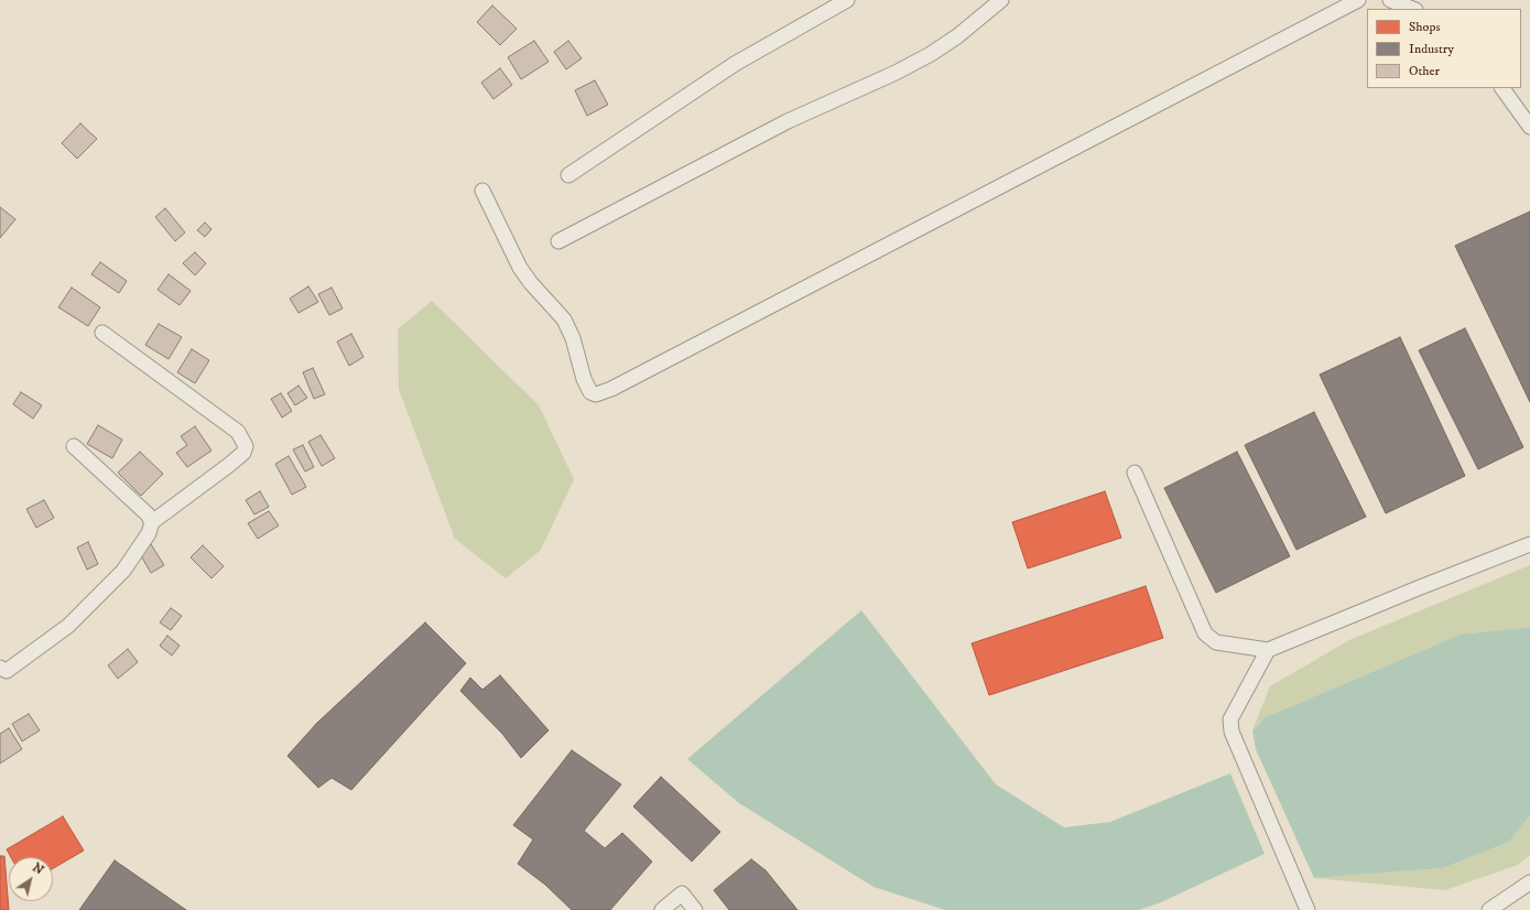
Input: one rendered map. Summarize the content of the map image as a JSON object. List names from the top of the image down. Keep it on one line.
{"legend":["Shops","Industry","Other"],"north":"top right"}
